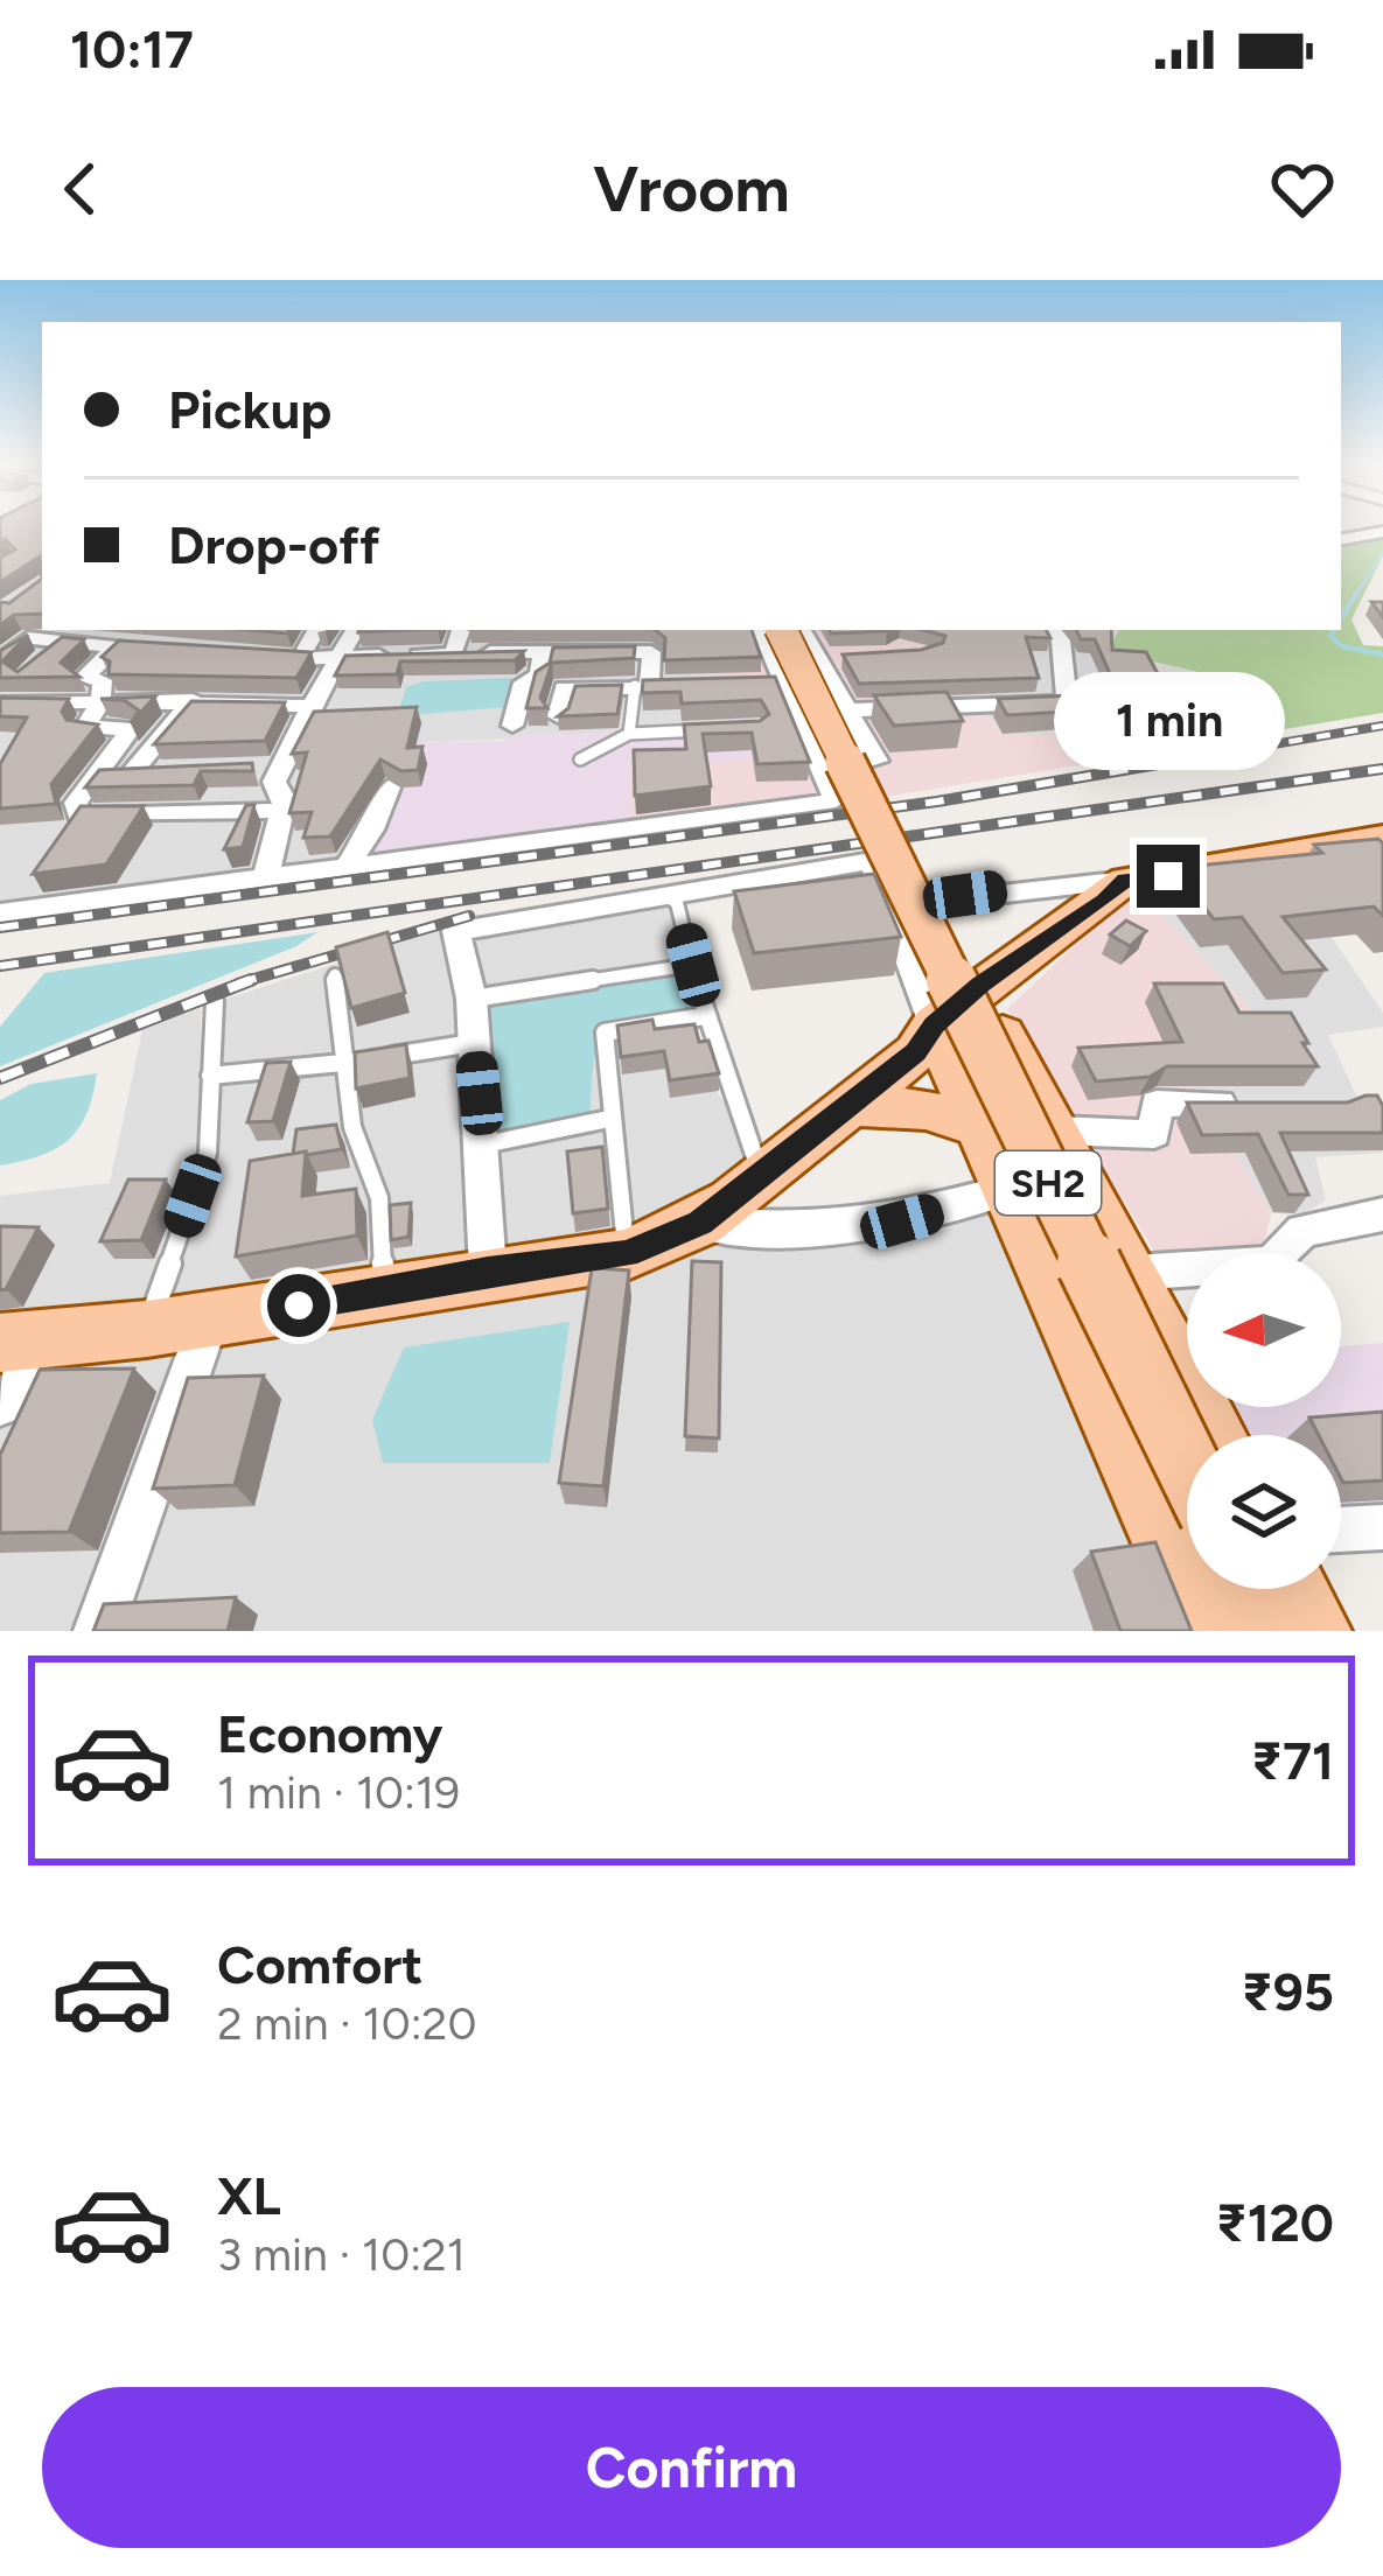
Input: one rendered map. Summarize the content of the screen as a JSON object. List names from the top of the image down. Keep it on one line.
{"streets":{"main road":["SH2"]},"north":"left","page":{"status":"10:17","header":"Vroom","banner":["Pickup","Drop-off"],"bubble":"1 min","list":[{"name":"Economy","note":"1 min · 10:19","value":"₹71"},{"name":"Comfort","note":"2 min · 10:20","value":"₹95"},{"name":"XL","note":"3 min · 10:21","value":"₹120"}],"buttons":"Confirm"}}
